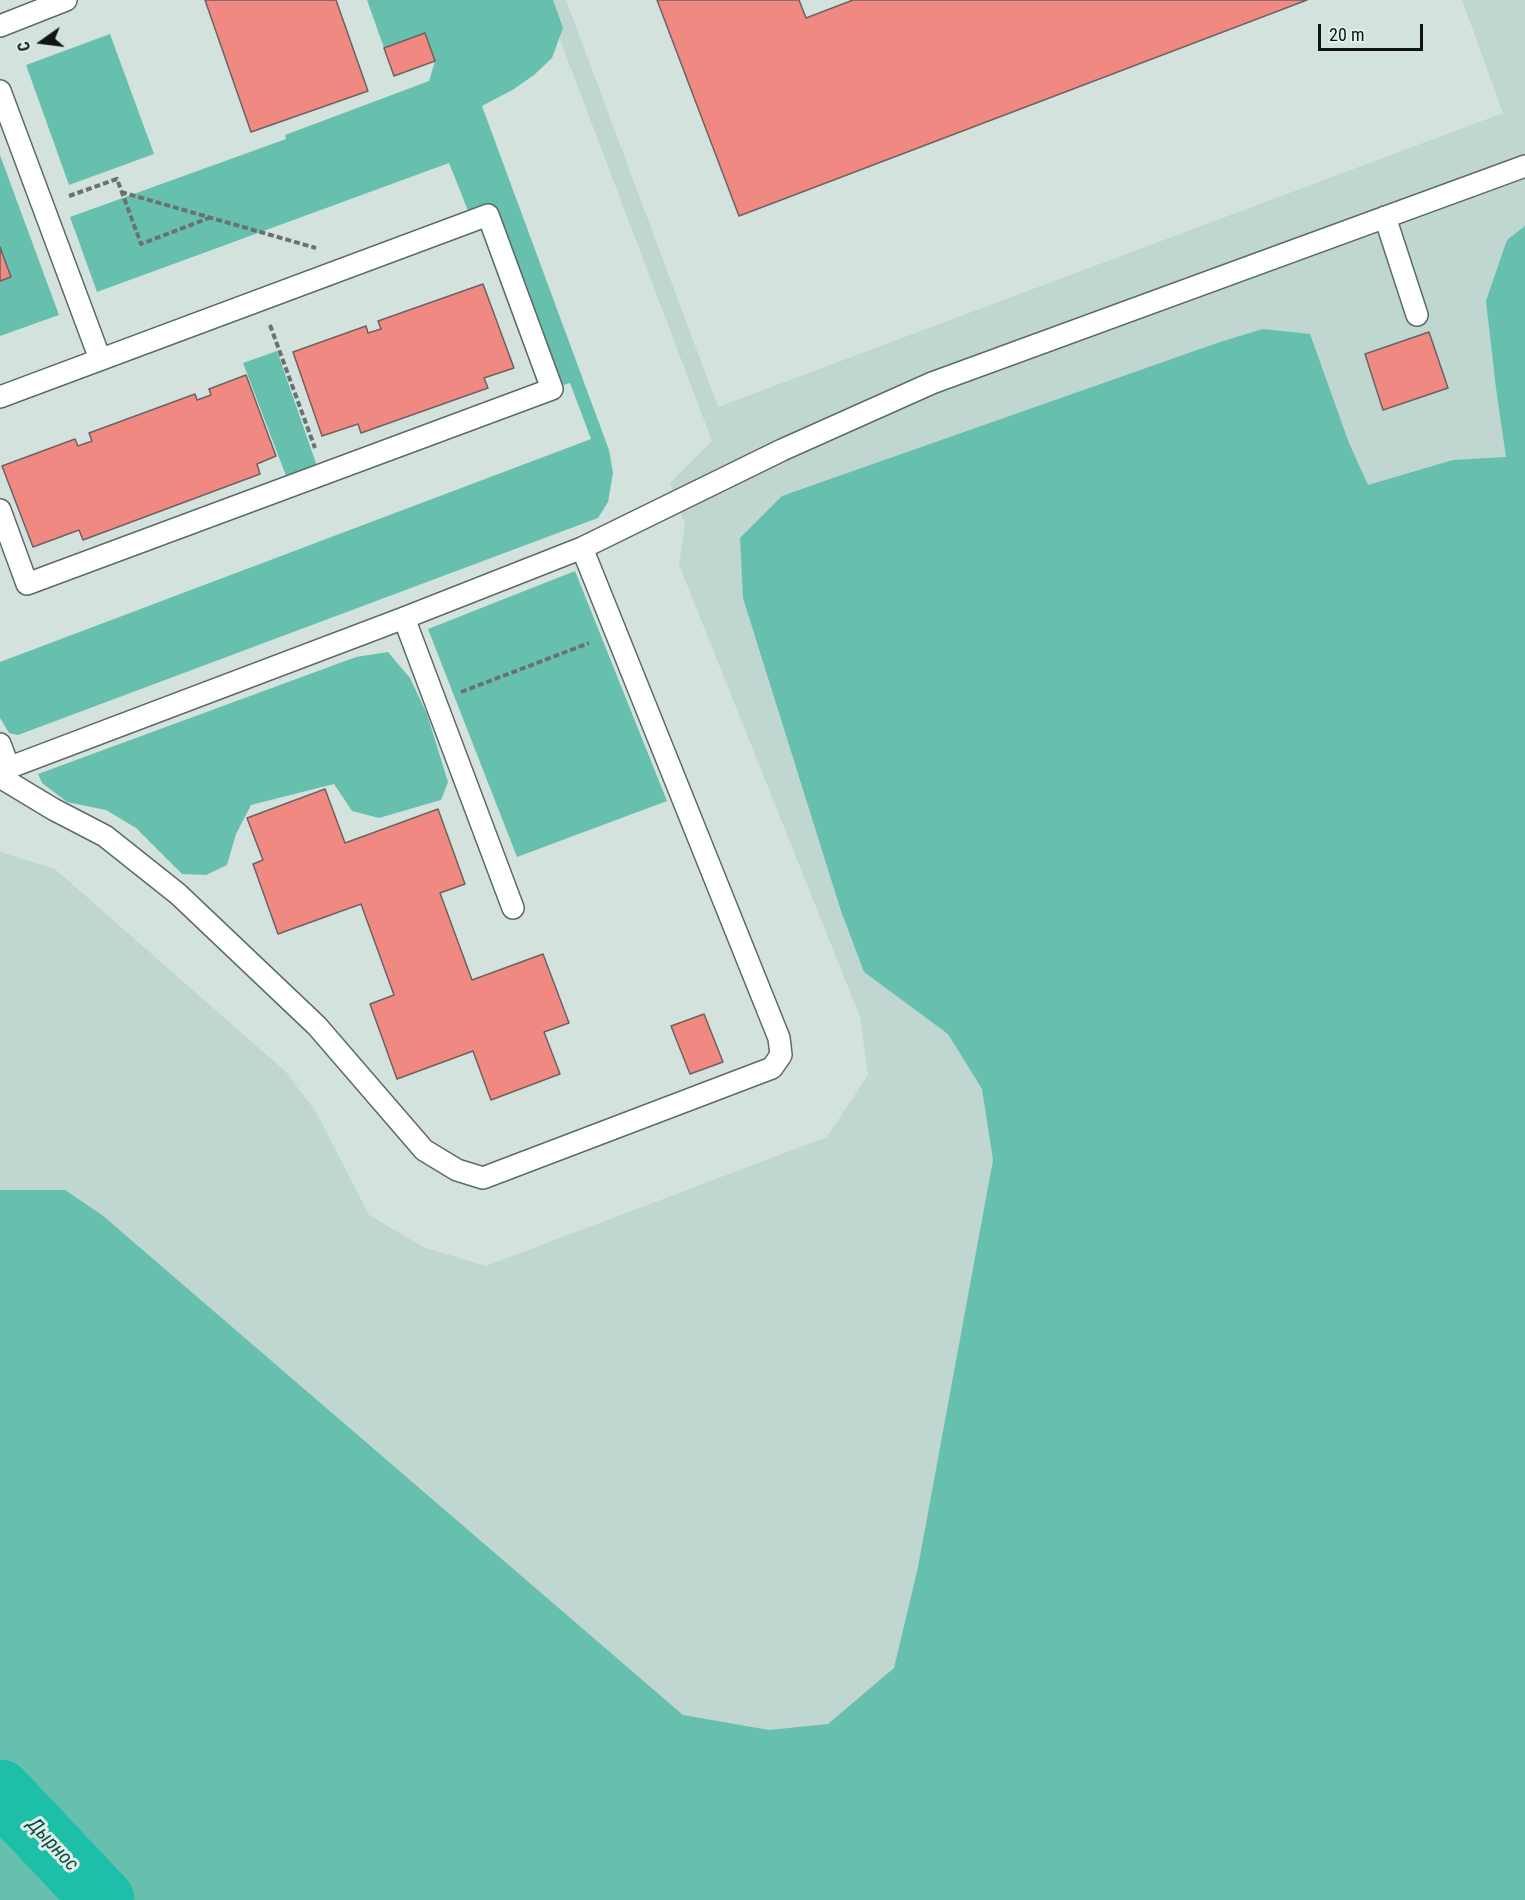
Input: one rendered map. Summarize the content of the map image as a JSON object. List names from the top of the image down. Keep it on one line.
{"water":["Дырнос"],"scale_bar":"20 m","north":"left"}
